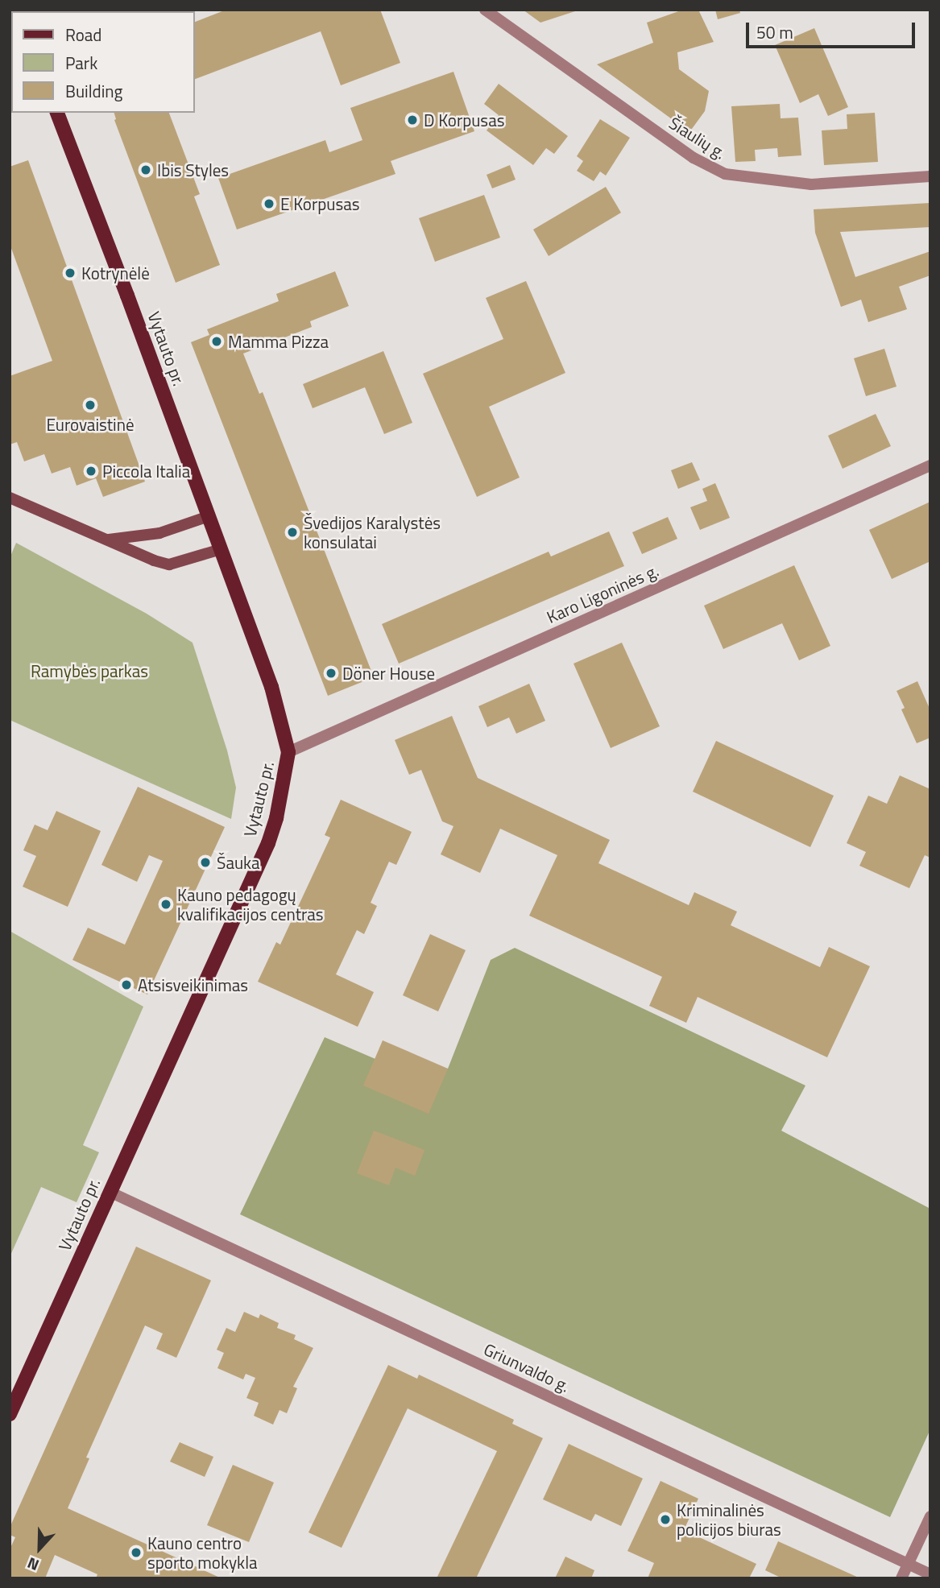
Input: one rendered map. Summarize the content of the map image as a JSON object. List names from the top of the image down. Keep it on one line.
{"streets":{"main road":["Vytauto pr."],"street":["Šiaulių g.","Karo Ligoninės g.","Griunvaldo g."]},"crossings":[["Vytauto pr.","Karo Ligoninės g."],["Vytauto pr.","Griunvaldo g."]],"parks":["Ramybės parkas"],"places":["D Korpusas","Ibis Styles","E Korpusas","Kotrynėlė","Mamma Pizza","Eurovaistinė","Piccola Italia","Švedijos Karalystės konsulatai","Döner House","Šauka","Kauno pedagogų kvalifikacijos centras","Atsisveikinimas","Kriminalinės policijos biuras","Kauno centro sporto mokykla"],"legend":["Road","Park","Building"],"scale_bar":"50 m","north":"bottom"}
